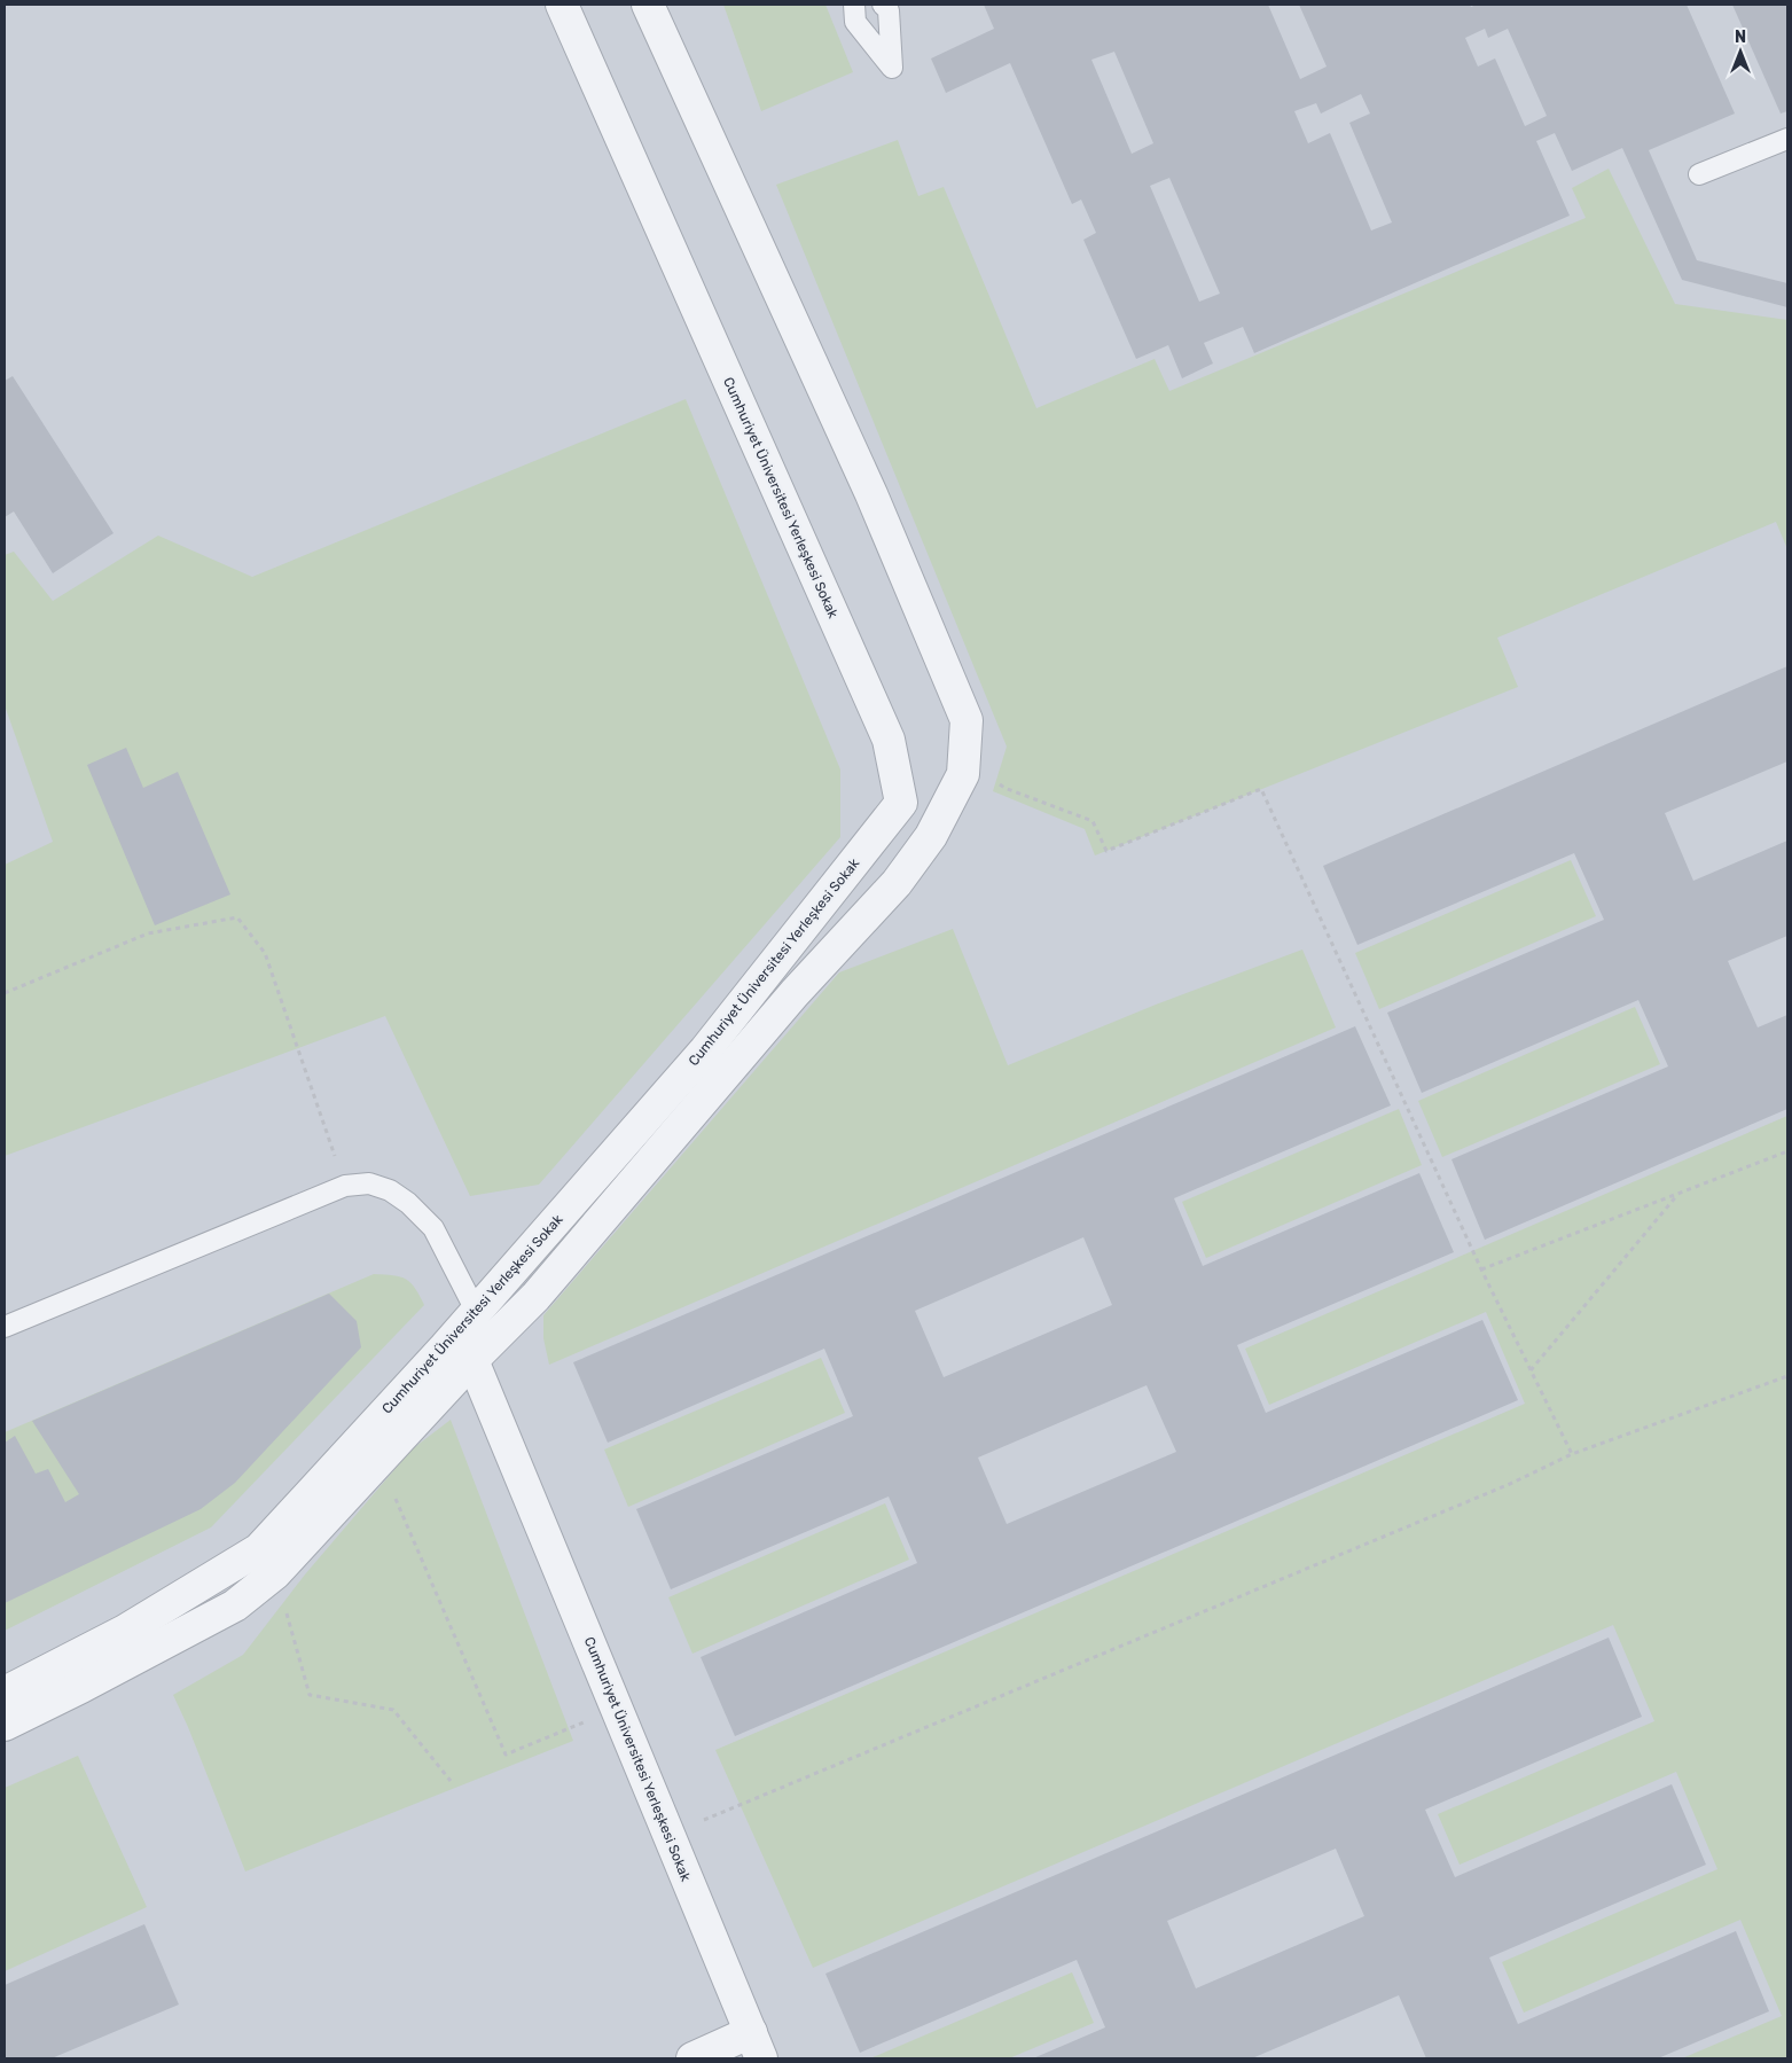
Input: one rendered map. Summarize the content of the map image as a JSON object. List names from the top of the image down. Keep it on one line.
{"streets":{"street":["Cumhuriyet Üniversitesi Yerleşkesi Sokak"]},"north":"top"}
